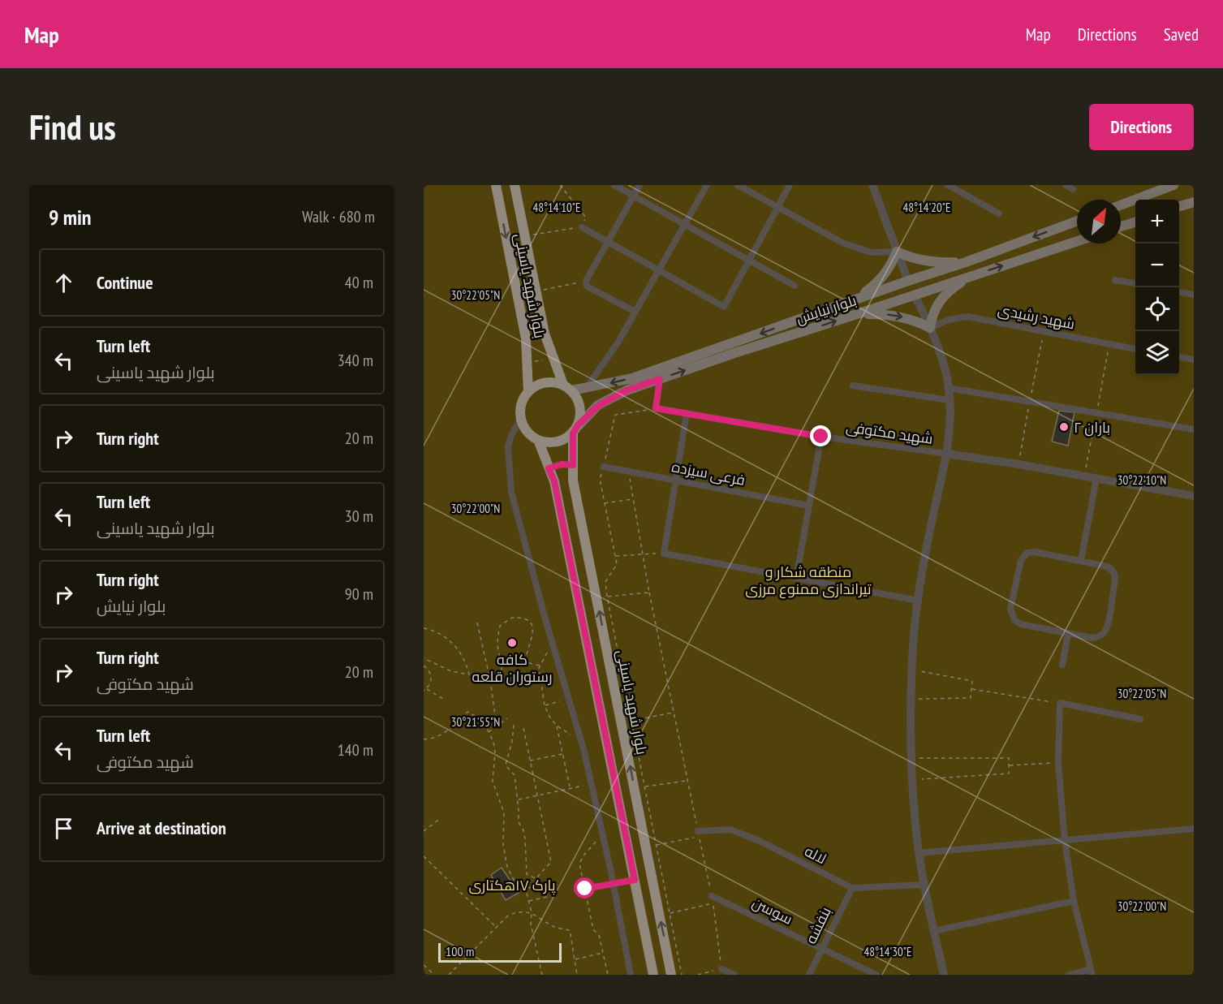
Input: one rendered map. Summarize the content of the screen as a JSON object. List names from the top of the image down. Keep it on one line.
{"streets":{"main road":["بلوار شهید یاسینی","بلوار نیایش"],"street":["شهید رشیدی","شهید مکتوفی","فرعی سیزده","لاله","سوسن","بنفشه"]},"crossings":[["بلوار شهید یاسینی","بلوار نیایش"],["لاله","بنفشه"],["سوسن","بنفشه"]],"parks":["منطقه شکار و تیراندازی ممنوع مرزی","پارک ۱۷هکتاری"],"places":["باران ۲","کافه رستوران قلعه"],"scale_bar":"100 m","north":"top right","page":{"header":"Map","nav":["Map","Directions","Saved"],"buttons":"Directions","title":"Find us","heading":["9 min","Walk · 680 m"],"map_buttons":["+","−"],"list":[["Continue","40 m"],["Turn left","بلوار شهید یاسینی","340 m"],["Turn right","20 m"],["Turn left","بلوار شهید یاسینی","30 m"],["Turn right","بلوار نیایش","90 m"],["Turn right","شهید مکتوفی","20 m"],["Turn left","شهید مکتوفی","140 m"],"Arrive at destination"],"scale":"100 m"},"coordinates":["48°14'10\"E","48°14'20\"E","30°22'05\"N","30°22'10\"N","30°22'00\"N","30°21'55\"N","48°14'30\"E"]}
